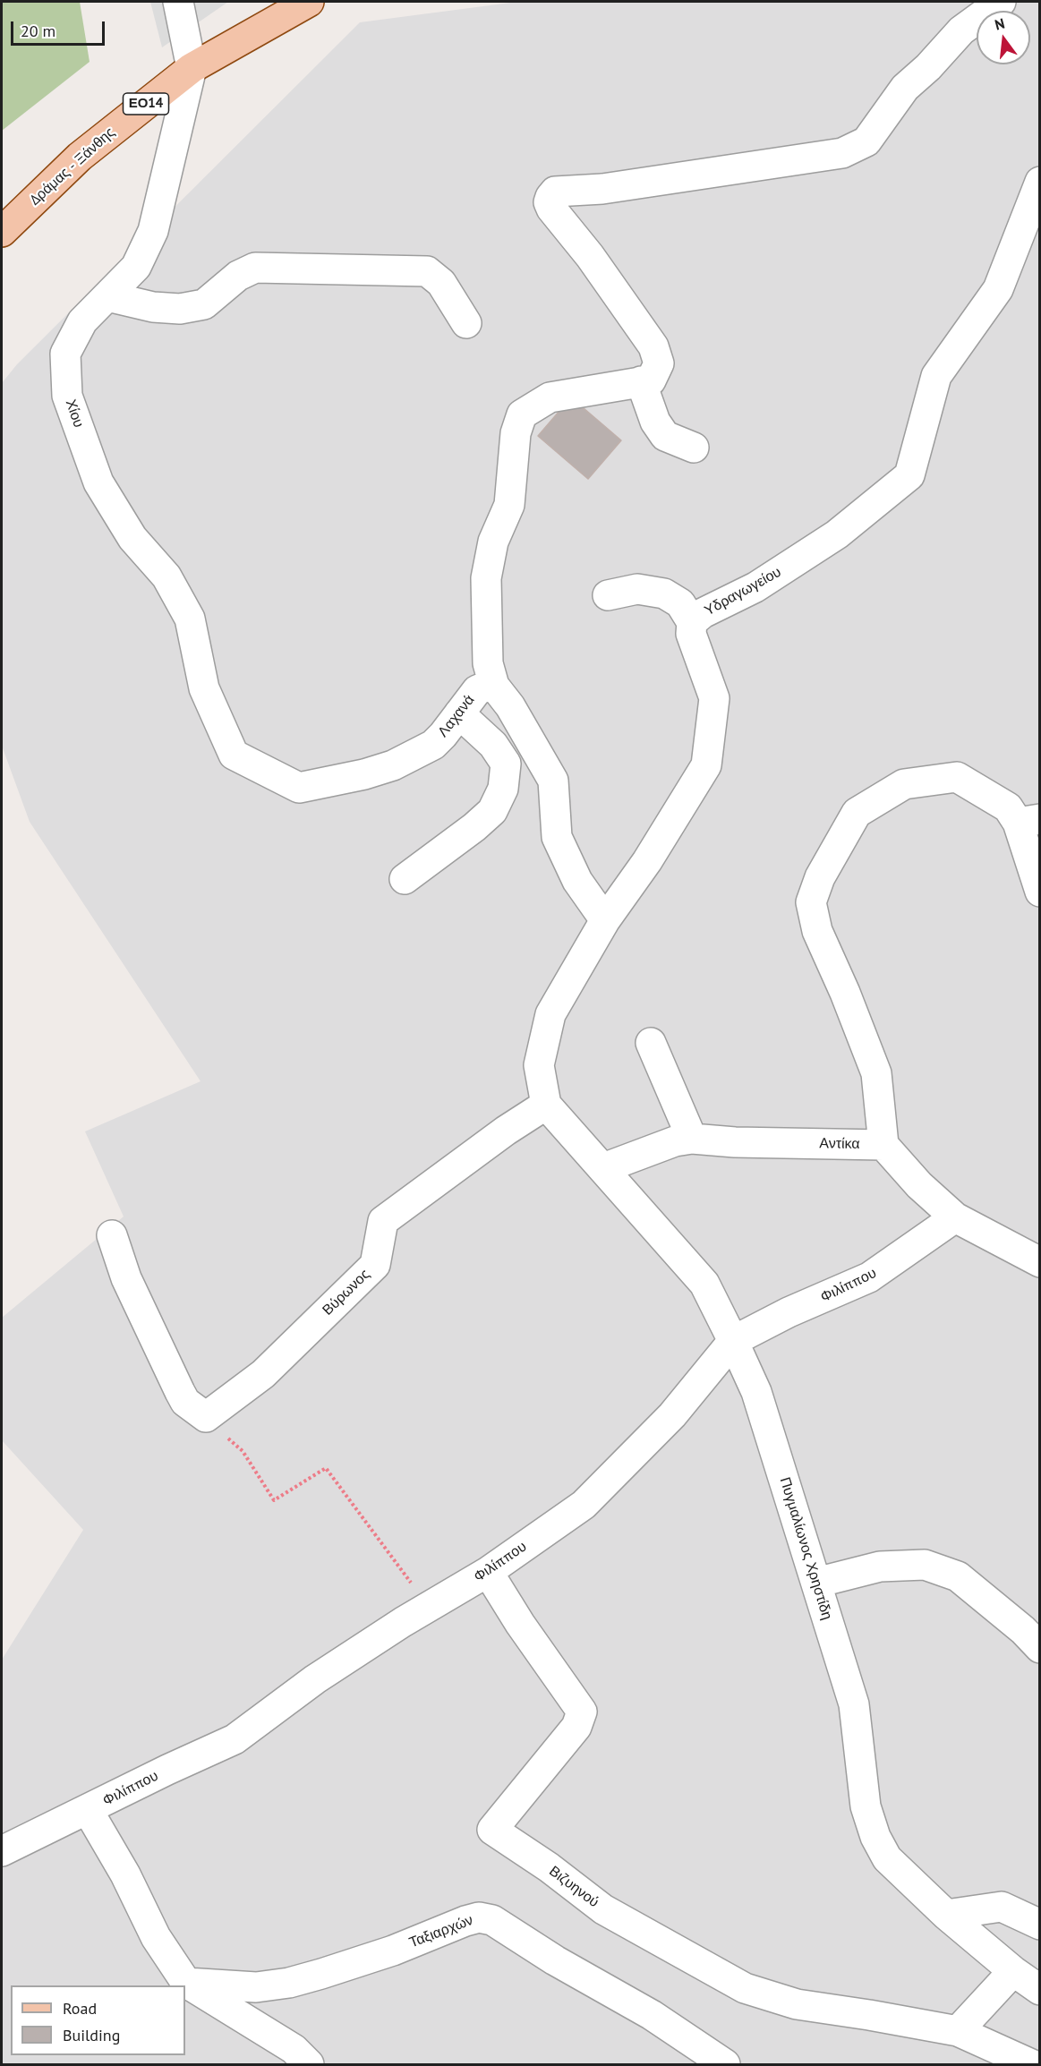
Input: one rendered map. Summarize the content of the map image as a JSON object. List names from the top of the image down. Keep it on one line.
{"streets":{"main road":["ΕΟ14","Δράμας - Ξάνθης"],"street":["Χίου","Υδραγωγείου","Λαχανά","Αντίκα","Φιλίππου","Βύρωνος","Πυγμαλίωνος Χρηστίδη","Βιζυηνού","Ταξιαρχών"]},"crossings":[["Δράμας - Ξάνθης","Χίου"],["Χίου","Λαχανά"],["Υδραγωγείου","Βύρωνος"],["Υδραγωγείου","Πυγμαλίωνος Χρηστίδη"],["Αντίκα","Πυγμαλίωνος Χρηστίδη"],["Φιλίππου","Πυγμαλίωνος Χρηστίδη"],["Φιλίππου","Βιζυηνού"],["Βύρωνος","Πυγμαλίωνος Χρηστίδη"]],"legend":["Road","Building"],"scale_bar":"20 m","north":"top"}
